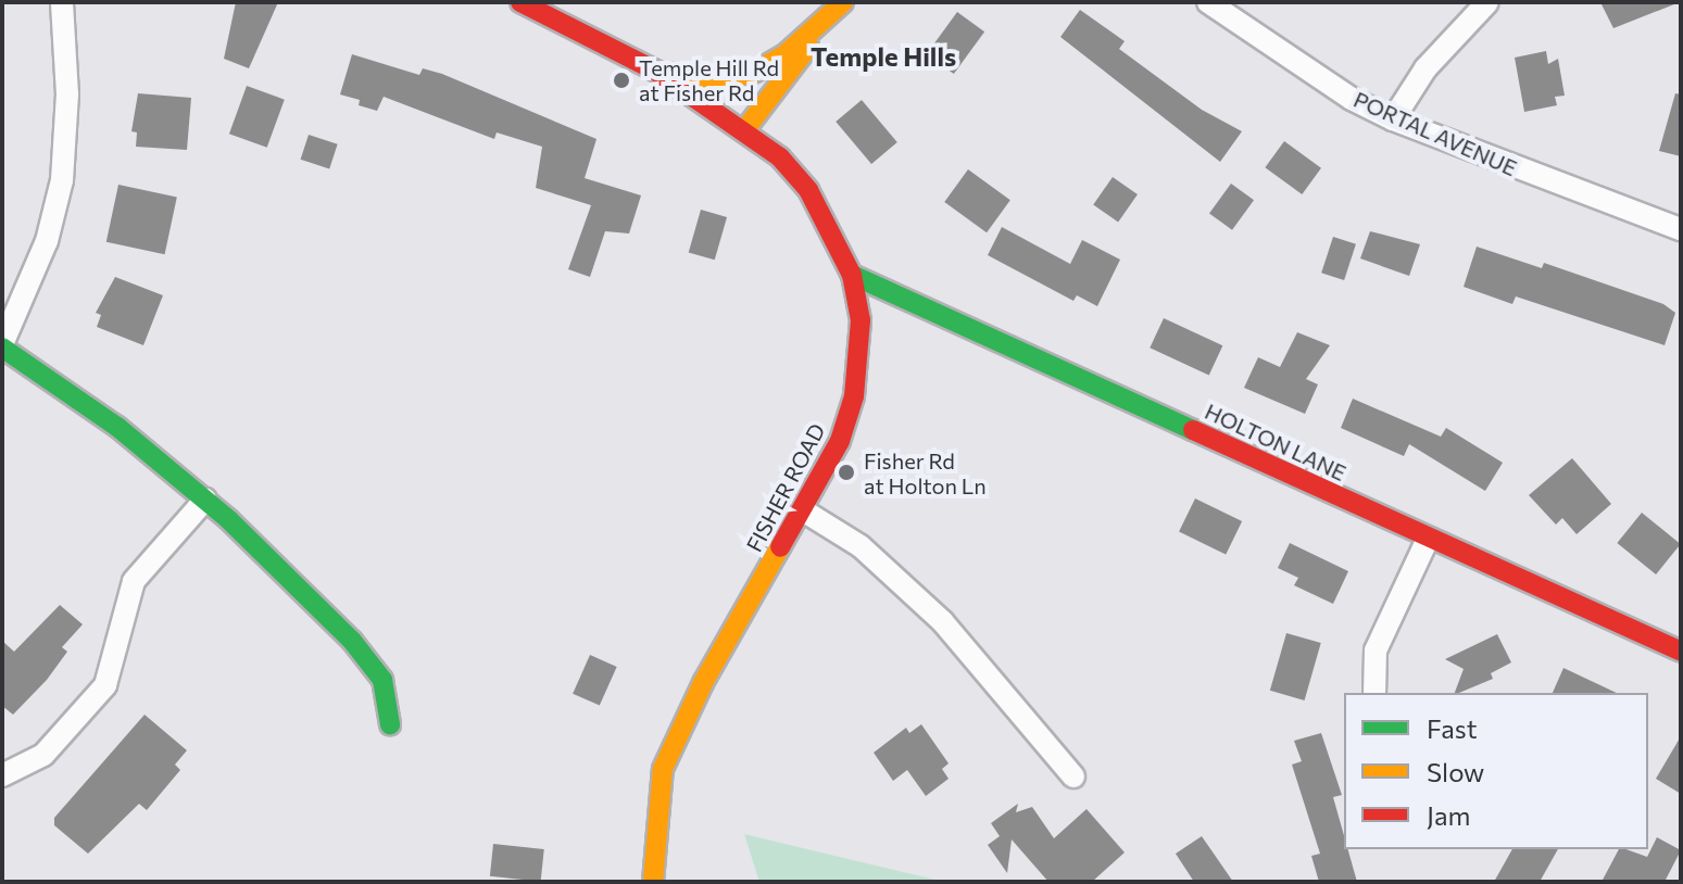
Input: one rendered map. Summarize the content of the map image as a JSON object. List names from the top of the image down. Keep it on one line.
{"streets":{"street":["PORTAL AVENUE","HOLTON LANE","FISHER ROAD"]},"crossings":[["HOLTON LANE","FISHER ROAD"]],"districts":["Temple Hills"],"places":["Temple Hill Rd at Fisher Rd","Fisher Rd at Holton Ln"],"legend":["Fast","Slow","Jam"]}
